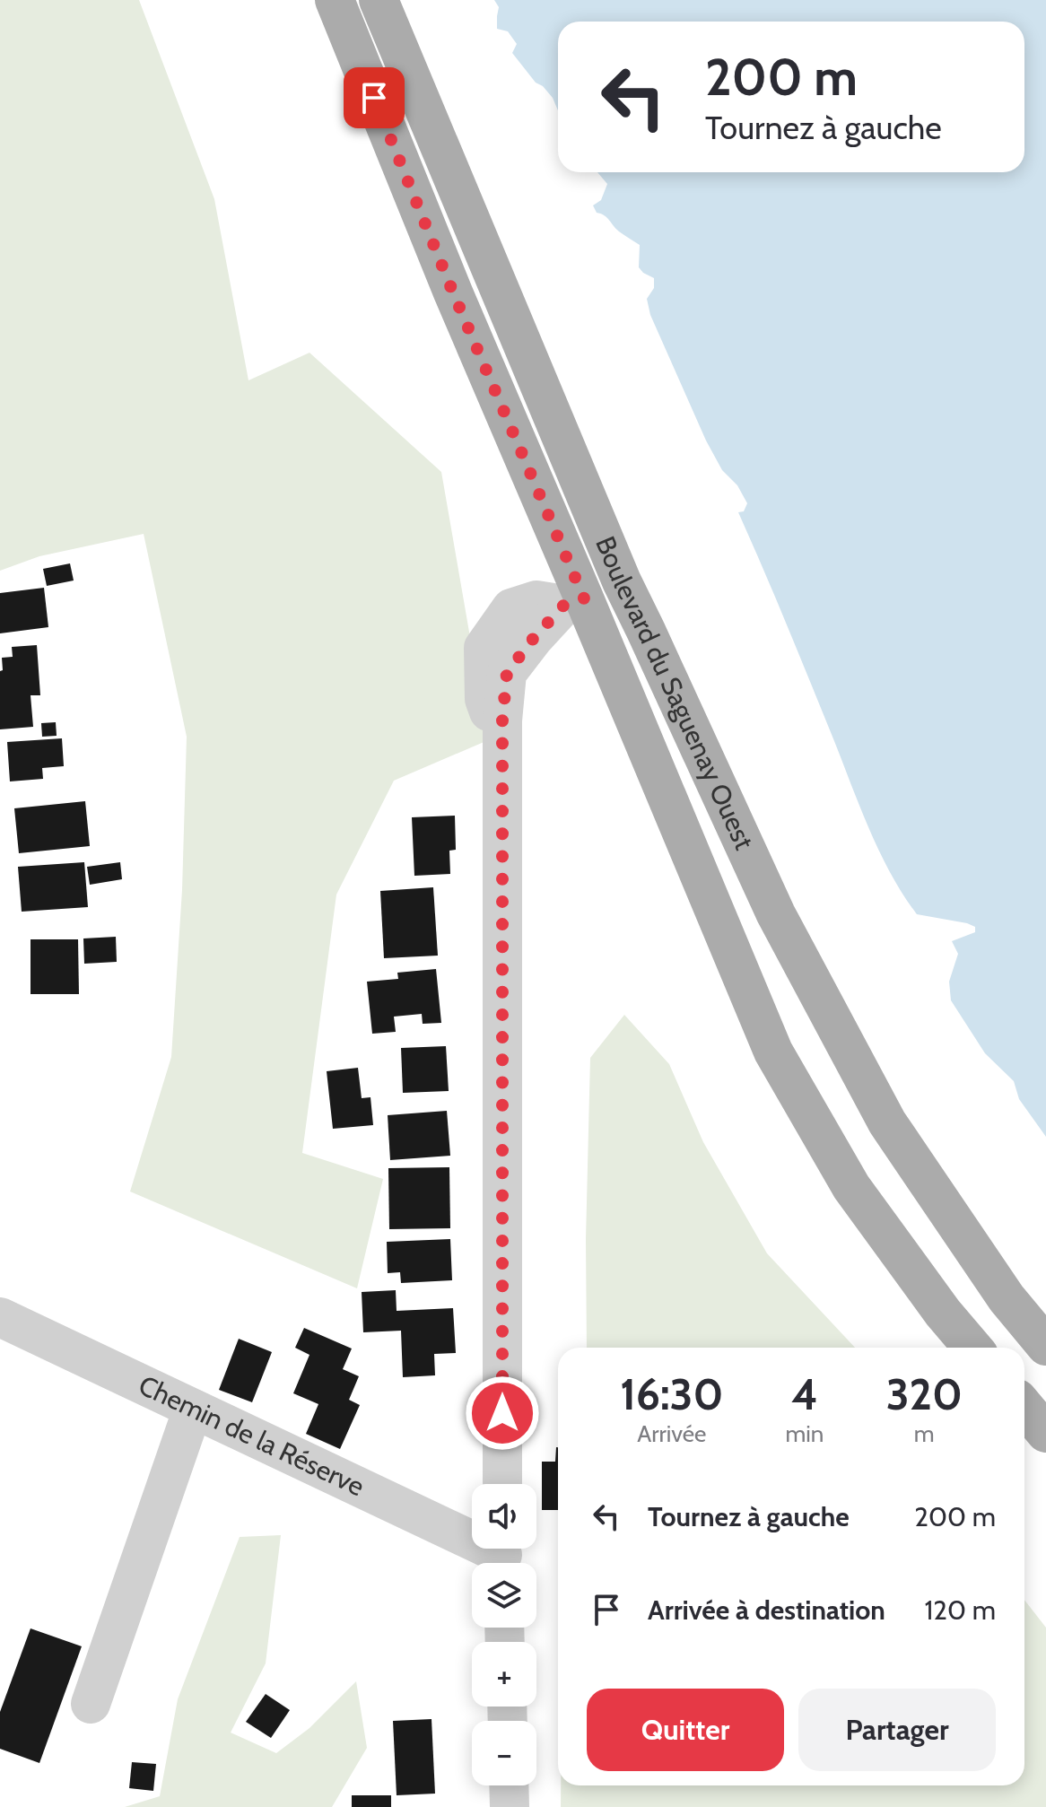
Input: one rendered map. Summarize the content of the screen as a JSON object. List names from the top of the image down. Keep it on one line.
{"streets":{"main road":["Boulevard du Saguenay Ouest"],"street":["Chemin de la Réserve"]},"page":{"turn":["200 m","Tournez à gauche"],"eta":["16:30","Arrivée","4","min","320","m"],"list":[{"name":"Tournez à gauche","value":"200 m"},{"name":"Arrivée à destination","value":"120 m"}],"map_buttons":["+","−"],"buttons":["Quitter","Partager"]}}
